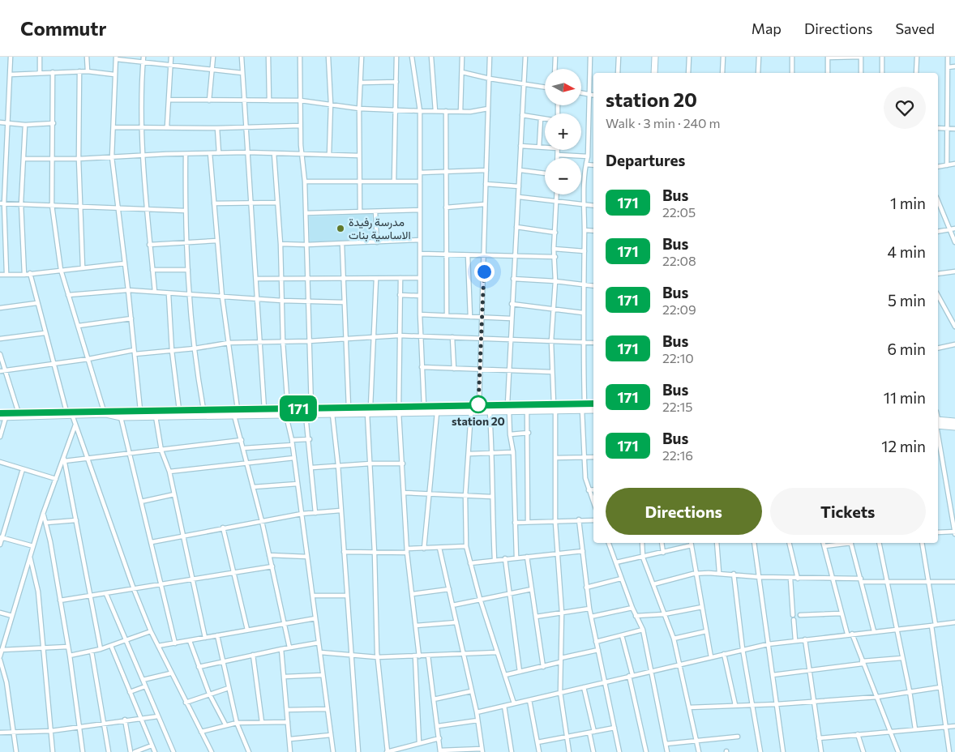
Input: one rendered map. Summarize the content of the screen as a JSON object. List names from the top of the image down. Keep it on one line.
{"places":["مدرسة رفيدة الاساسية بنات","station 20"],"lines":["bus line 171"],"north":"right","page":{"header":"Commutr","nav":["Map","Directions","Saved"],"on_map":"171","map_buttons":["+","−"],"heading":[["station 20","Walk · 3 min · 240 m"],"Departures"],"list":[{"mark":"171","name":"Bus","note":"22:05","value":"1 min"},{"mark":"171","name":"Bus","note":"22:08","value":"4 min"},{"mark":"171","name":"Bus","note":"22:09","value":"5 min"},{"mark":"171","name":"Bus","note":"22:10","value":"6 min"},{"mark":"171","name":"Bus","note":"22:15","value":"11 min"},{"mark":"171","name":"Bus","note":"22:16","value":"12 min"}],"buttons":["Directions","Tickets"]}}
